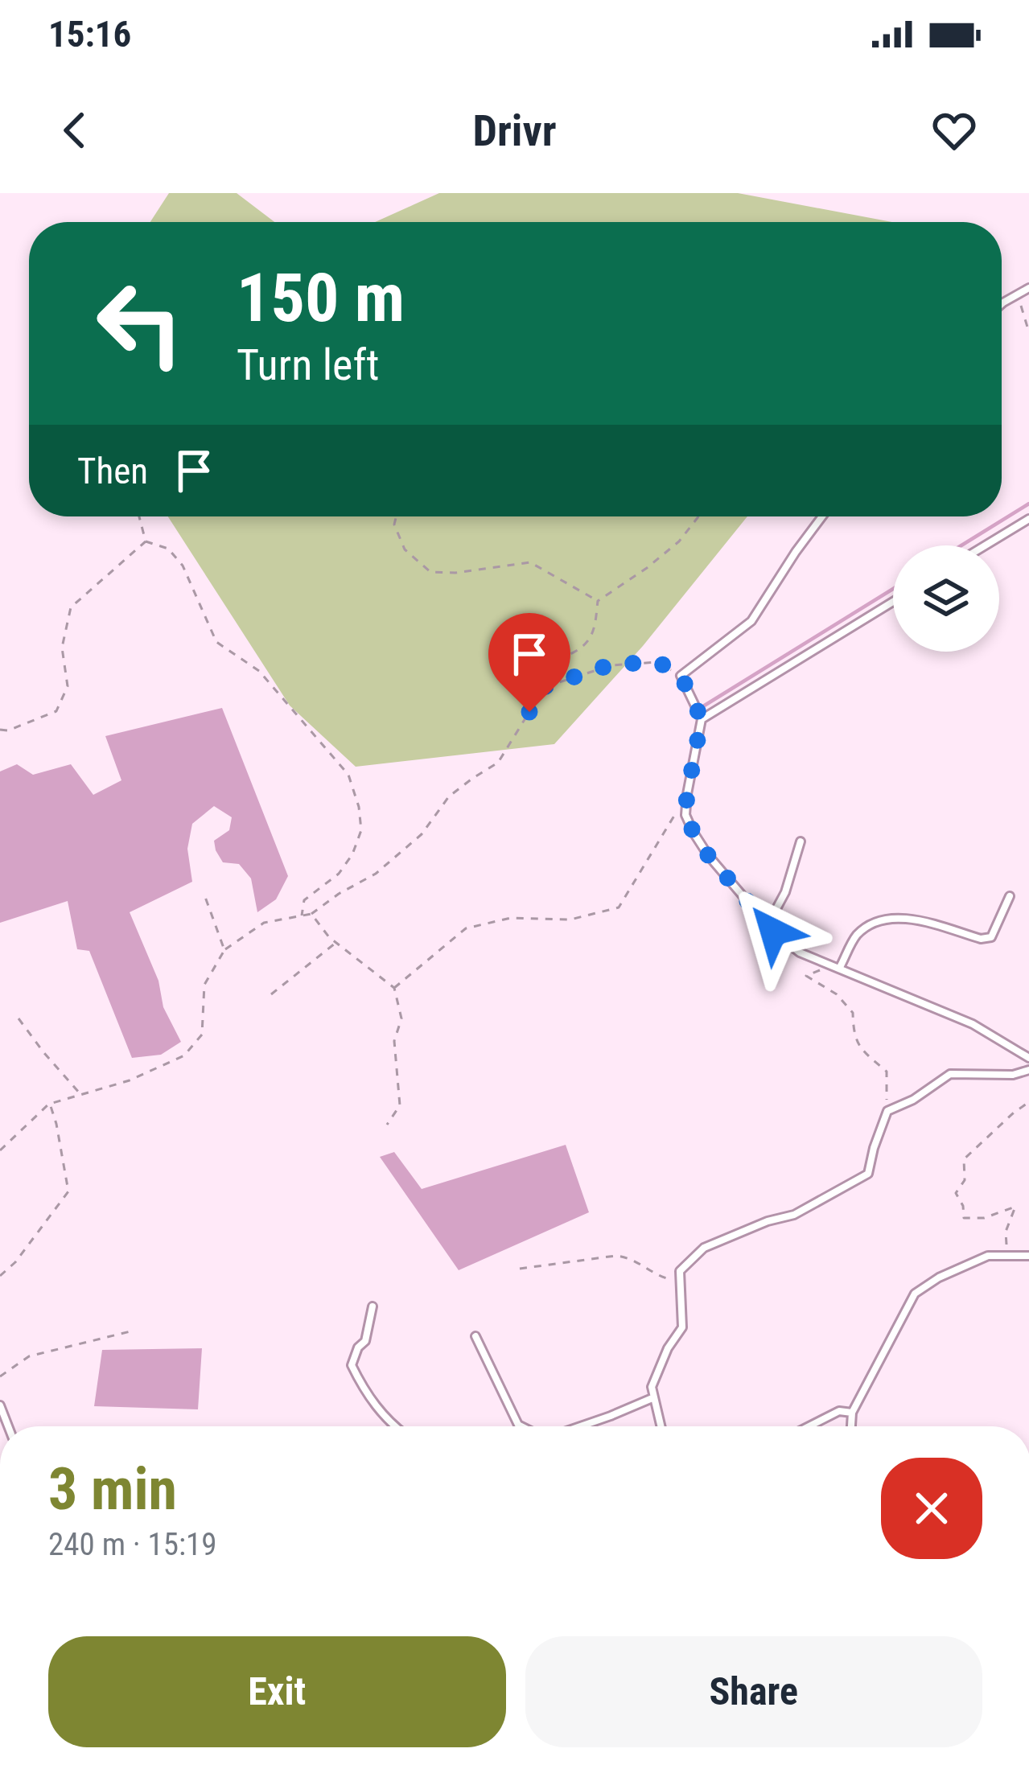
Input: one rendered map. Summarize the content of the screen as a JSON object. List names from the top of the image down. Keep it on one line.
{"page":{"status":"15:16","header":"Drivr","turn":["150 m","Turn left"],"then":"Then","heading":["3 min","240 m · 15:19"],"buttons":["Exit","Share"]}}
